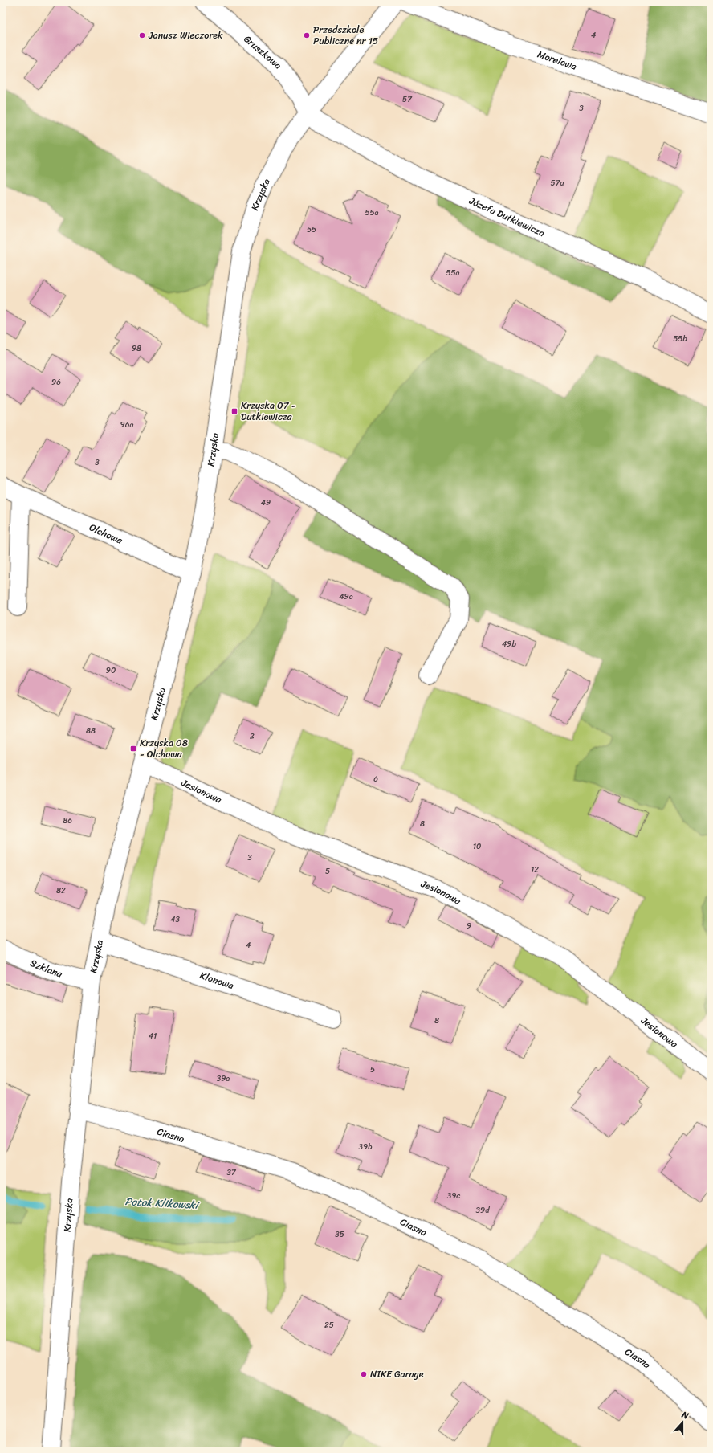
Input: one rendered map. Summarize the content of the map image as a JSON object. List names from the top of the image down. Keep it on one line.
{"streets":{"street":["Gruszkowa","Morelowa","Krzyska","Józefa Dutkiewicza","Olchowa","Jesionowa","Szklana","Klonowa","Ciasna"]},"crossings":[["Gruszkowa","Krzyska"],["Gruszkowa","Józefa Dutkiewicza"],["Krzyska","Józefa Dutkiewicza"],["Krzyska","Olchowa"],["Krzyska","Jesionowa"],["Krzyska","Szklana"],["Krzyska","Klonowa"],["Krzyska","Ciasna"]],"water":["Potok Klikowski"],"places":{"other":["Janusz Wieczorek","Przedszkole Publiczne nr 15","NIKE Garage"],"transit":["Krzyska 07 - Dutkiewicza","Krzyska 08 - Olchowa"]},"house_numbers":["4","57","3","57a","55a","55","55a","55b","98","96","96a","3","49","49a","49b","90","88","2","6","86","8","10","3","12","5","82","43","9","4","8","41","5","39a","39b","37","39c","39d","35","25"],"north":"top"}
